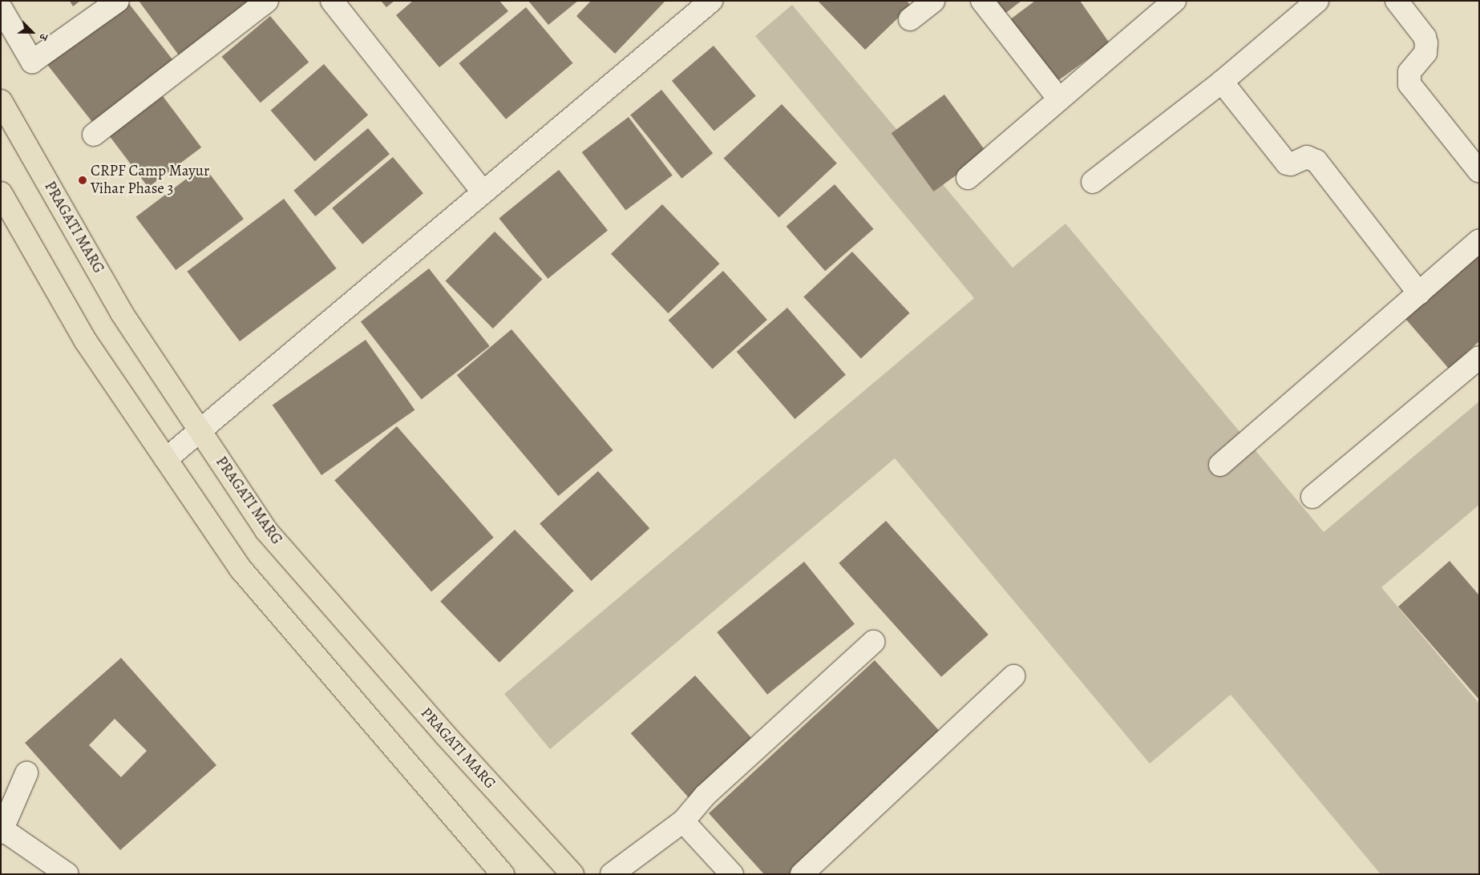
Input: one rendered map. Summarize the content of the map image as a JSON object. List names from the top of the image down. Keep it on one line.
{"streets":{"main road":["PRAGATI MARG"]},"places":["CRPF Camp Mayur Vihar Phase 3"],"north":"bottom right"}
